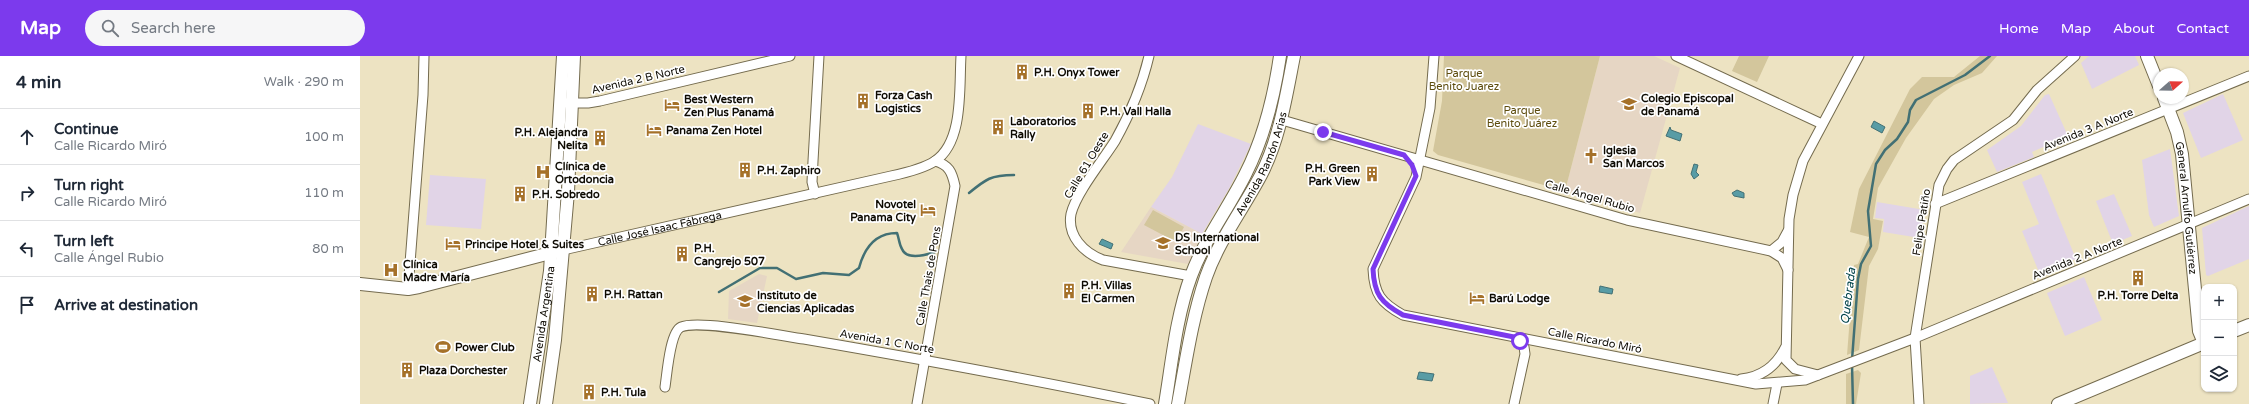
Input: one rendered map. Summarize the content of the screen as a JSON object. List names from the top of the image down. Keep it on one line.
{"streets":{"street":["Avenida 2 B Norte","Avenida 3 A Norte","Avenida Ramón Arias","Calle 61 Oeste","Calle Ángel Rubio","General Arnulfo Gutiérrez","Felipe Patiño","Calle José Isaac Fábrega","Avenida 2 A Norte","Calle Thais de Pons","Avenida Argentina","Calle Ricardo Miró","Avenida 1 C Norte"]},"crossings":[["Avenida 2 B Norte","Avenida Argentina"],["Avenida 3 A Norte","General Arnulfo Gutiérrez"],["Avenida 3 A Norte","Felipe Patiño"],["Avenida Ramón Arias","Calle 61 Oeste"],["Avenida Ramón Arias","Calle Ángel Rubio"],["Calle Ángel Rubio","Calle Ricardo Miró"],["General Arnulfo Gutiérrez","Avenida 2 A Norte"],["Felipe Patiño","Avenida 2 A Norte"],["Felipe Patiño","Calle Ricardo Miró"],["Calle José Isaac Fábrega","Calle Thais de Pons"],["Calle José Isaac Fábrega","Avenida Argentina"],["Avenida 2 A Norte","Calle Ricardo Miró"],["Calle Thais de Pons","Avenida 1 C Norte"]],"water":["Quebrada"],"parks":["Parque Benito Juarez","Parque Benito Juárez"],"places":{"building":["P.H. Onyx Tower","Forza Cash Logistics","P.H. Vall Halla","Laboratorios Rally","P.H. Alejandra Nelita","P.H. Zaphiro","P.H. Green Park View","P.H. Sobredo","P.H. Cangrejo 507","P.H. Torre Delta","P.H. Villas El Carmen","P.H. Rattan","Plaza Dorchester","P.H. Tula"],"school or university":["Colegio Episcopal de Panamá","DS International School","Instituto de Ciencias Aplicadas"],"hotel":["Best Western Zen Plus Panamá","Panama Zen Hotel","Novotel Panama City","Principe Hotel & Suites","Barú Lodge"],"church":["Iglesia San Marcos"],"hospital":["Clínica de Ortodoncia","Clínica Madre María"],"sports":["Power Club"]},"north":"right","page":{"header":"Map","search":"Search here","nav":["Home","Map","About","Contact"],"heading":["4 min","Walk · 290 m"],"list":[["Continue","Calle Ricardo Miró","100 m"],["Turn right","Calle Ricardo Miró","110 m"],["Turn left","Calle Ángel Rubio","80 m"],"Arrive at destination"],"map_buttons":["+","−"]}}
